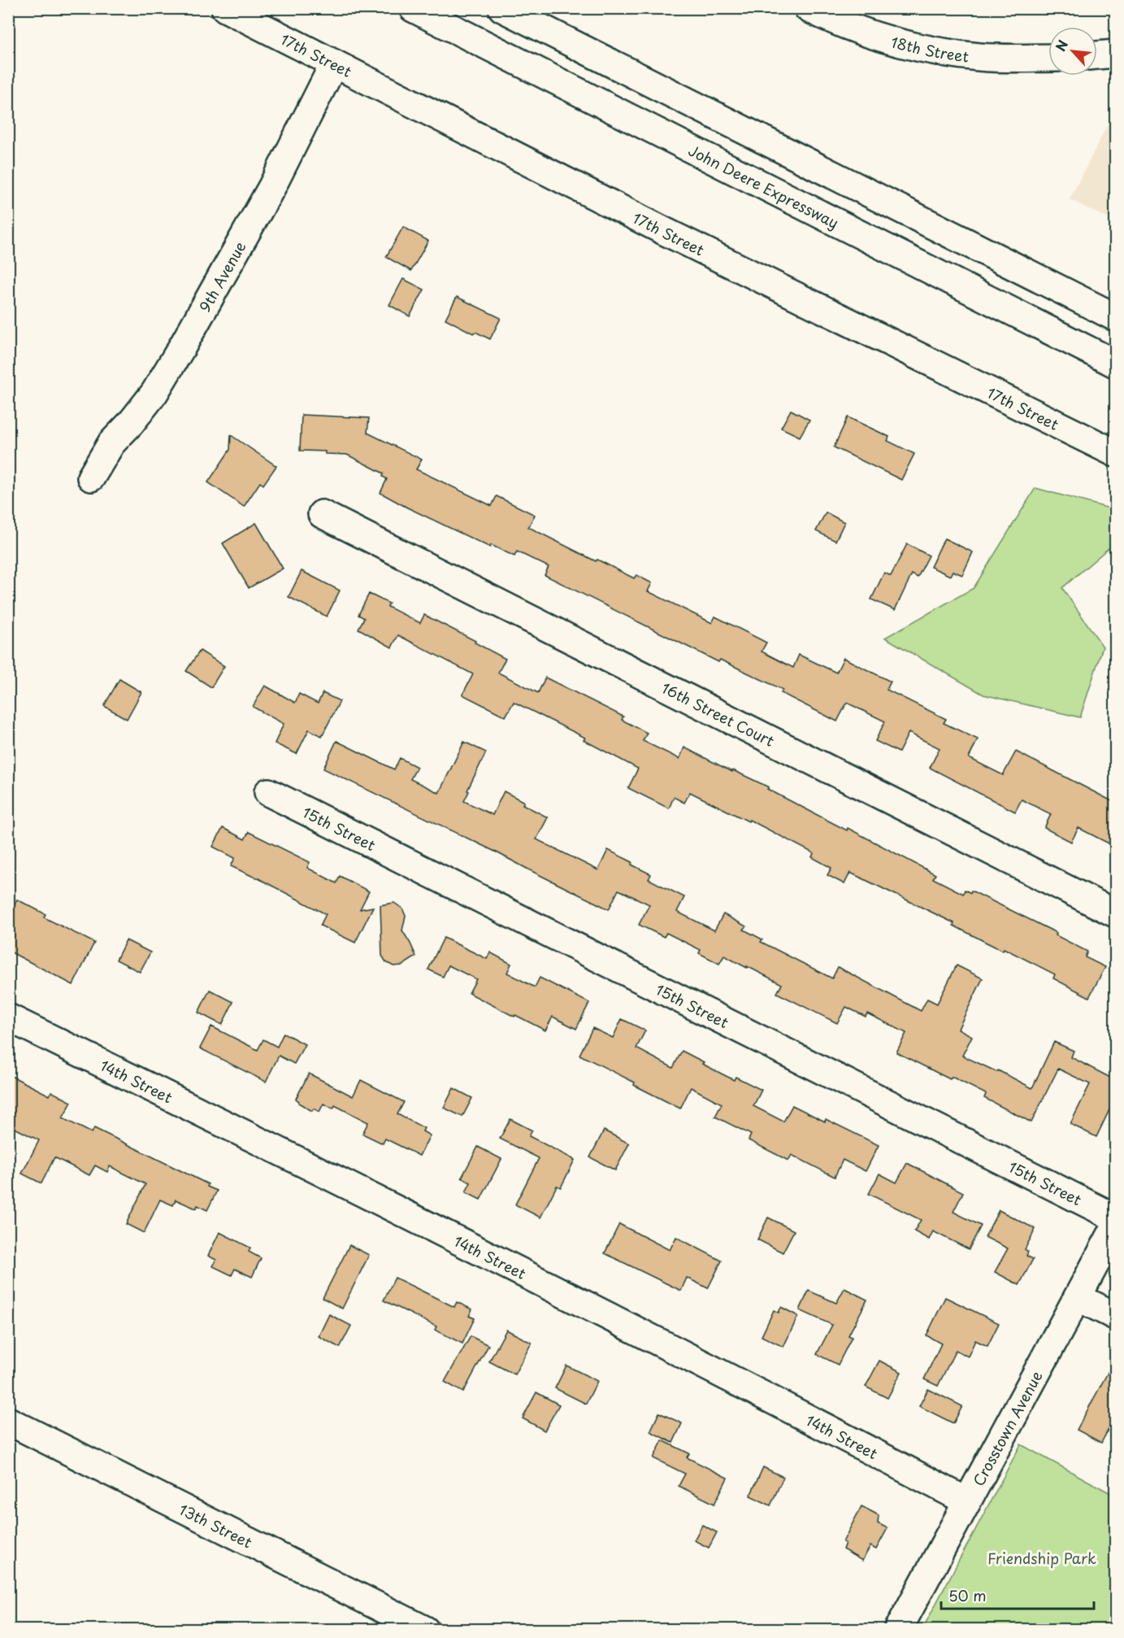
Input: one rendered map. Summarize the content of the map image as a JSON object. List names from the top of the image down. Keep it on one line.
{"streets":{"main road":["18th Street","17th Street","John Deere Expressway","9th Avenue","16th Street Court","15th Street","14th Street","Crosstown Avenue","13th Street"]},"crossings":[["17th Street","9th Avenue"],["14th Street","Crosstown Avenue"]],"parks":["Friendship Park"],"scale_bar":"50 m","north":"top left"}
